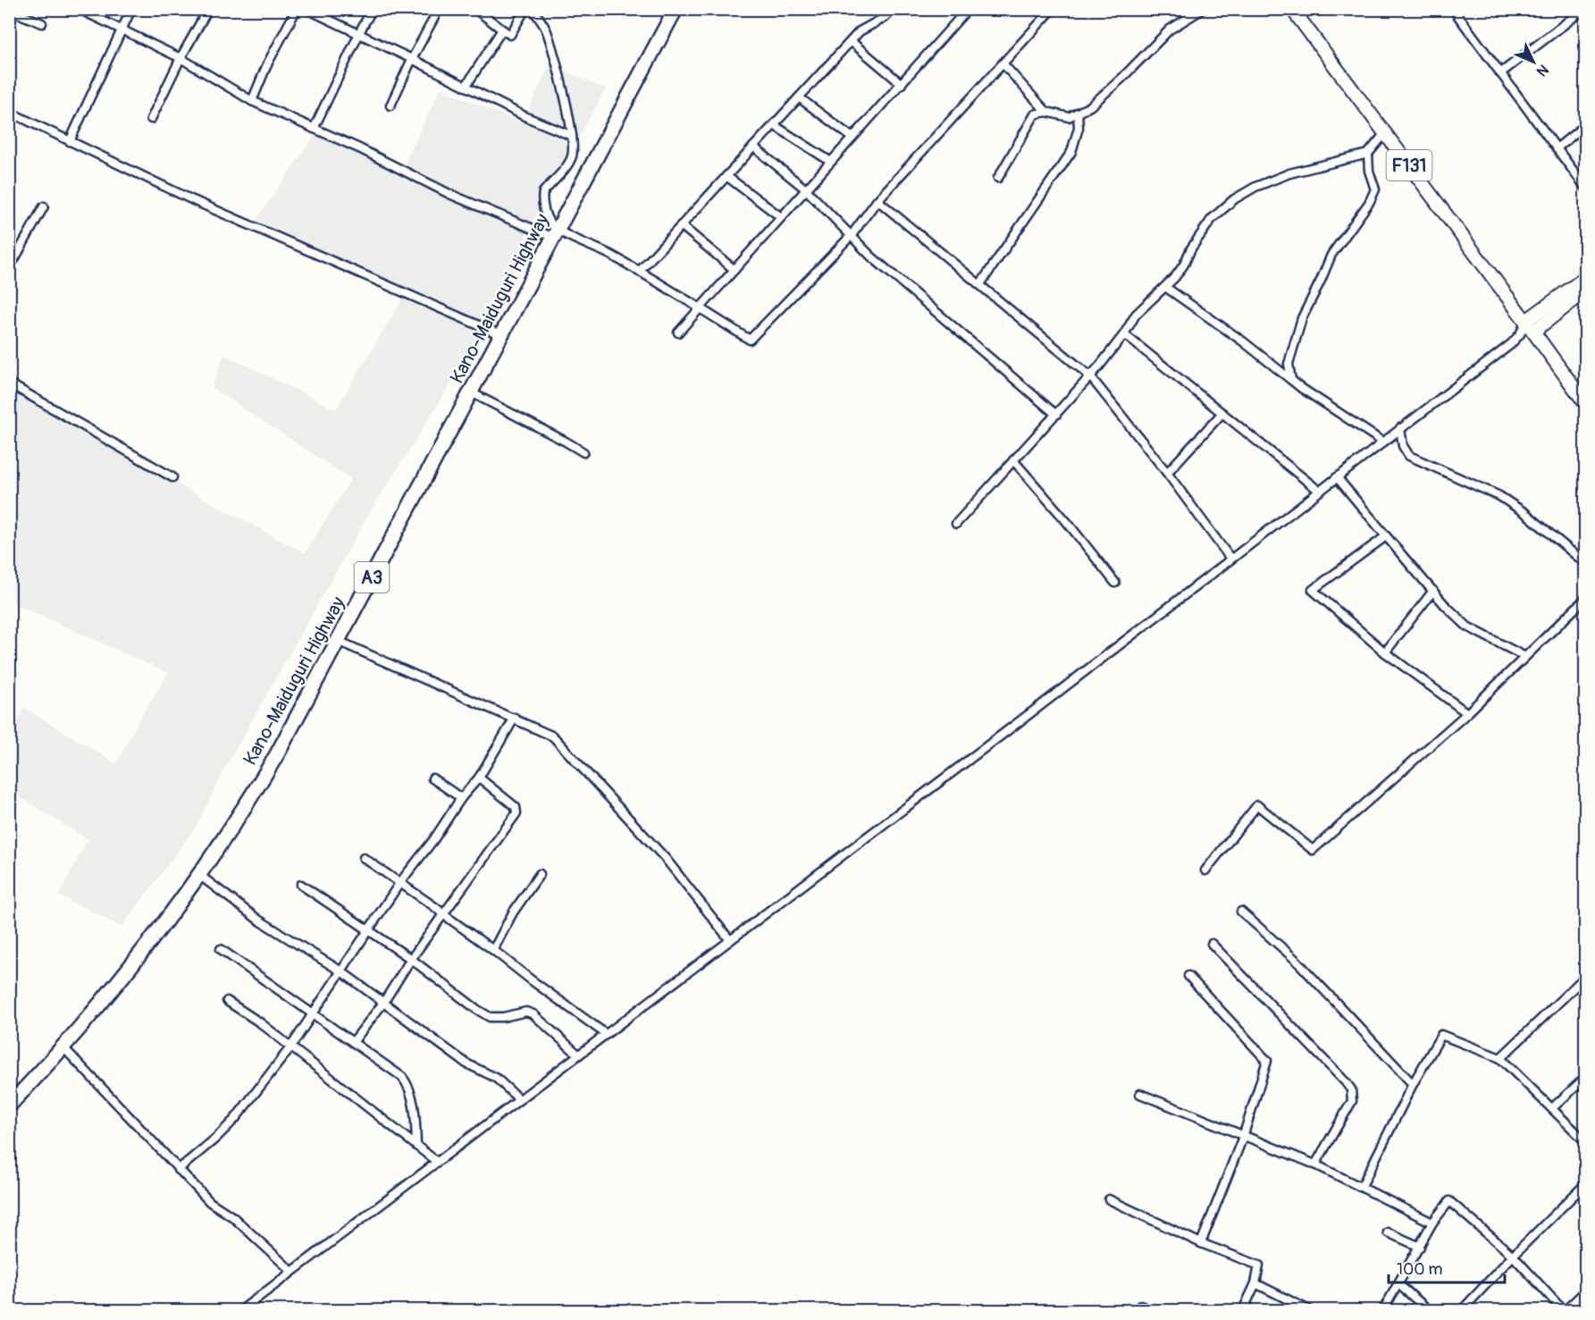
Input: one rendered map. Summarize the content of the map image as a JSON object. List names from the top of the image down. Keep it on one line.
{"streets":{"highway":["Kano-Maiduguri Highway","A3"],"main road":["F131"]},"scale_bar":"100 m","north":"bottom right"}
